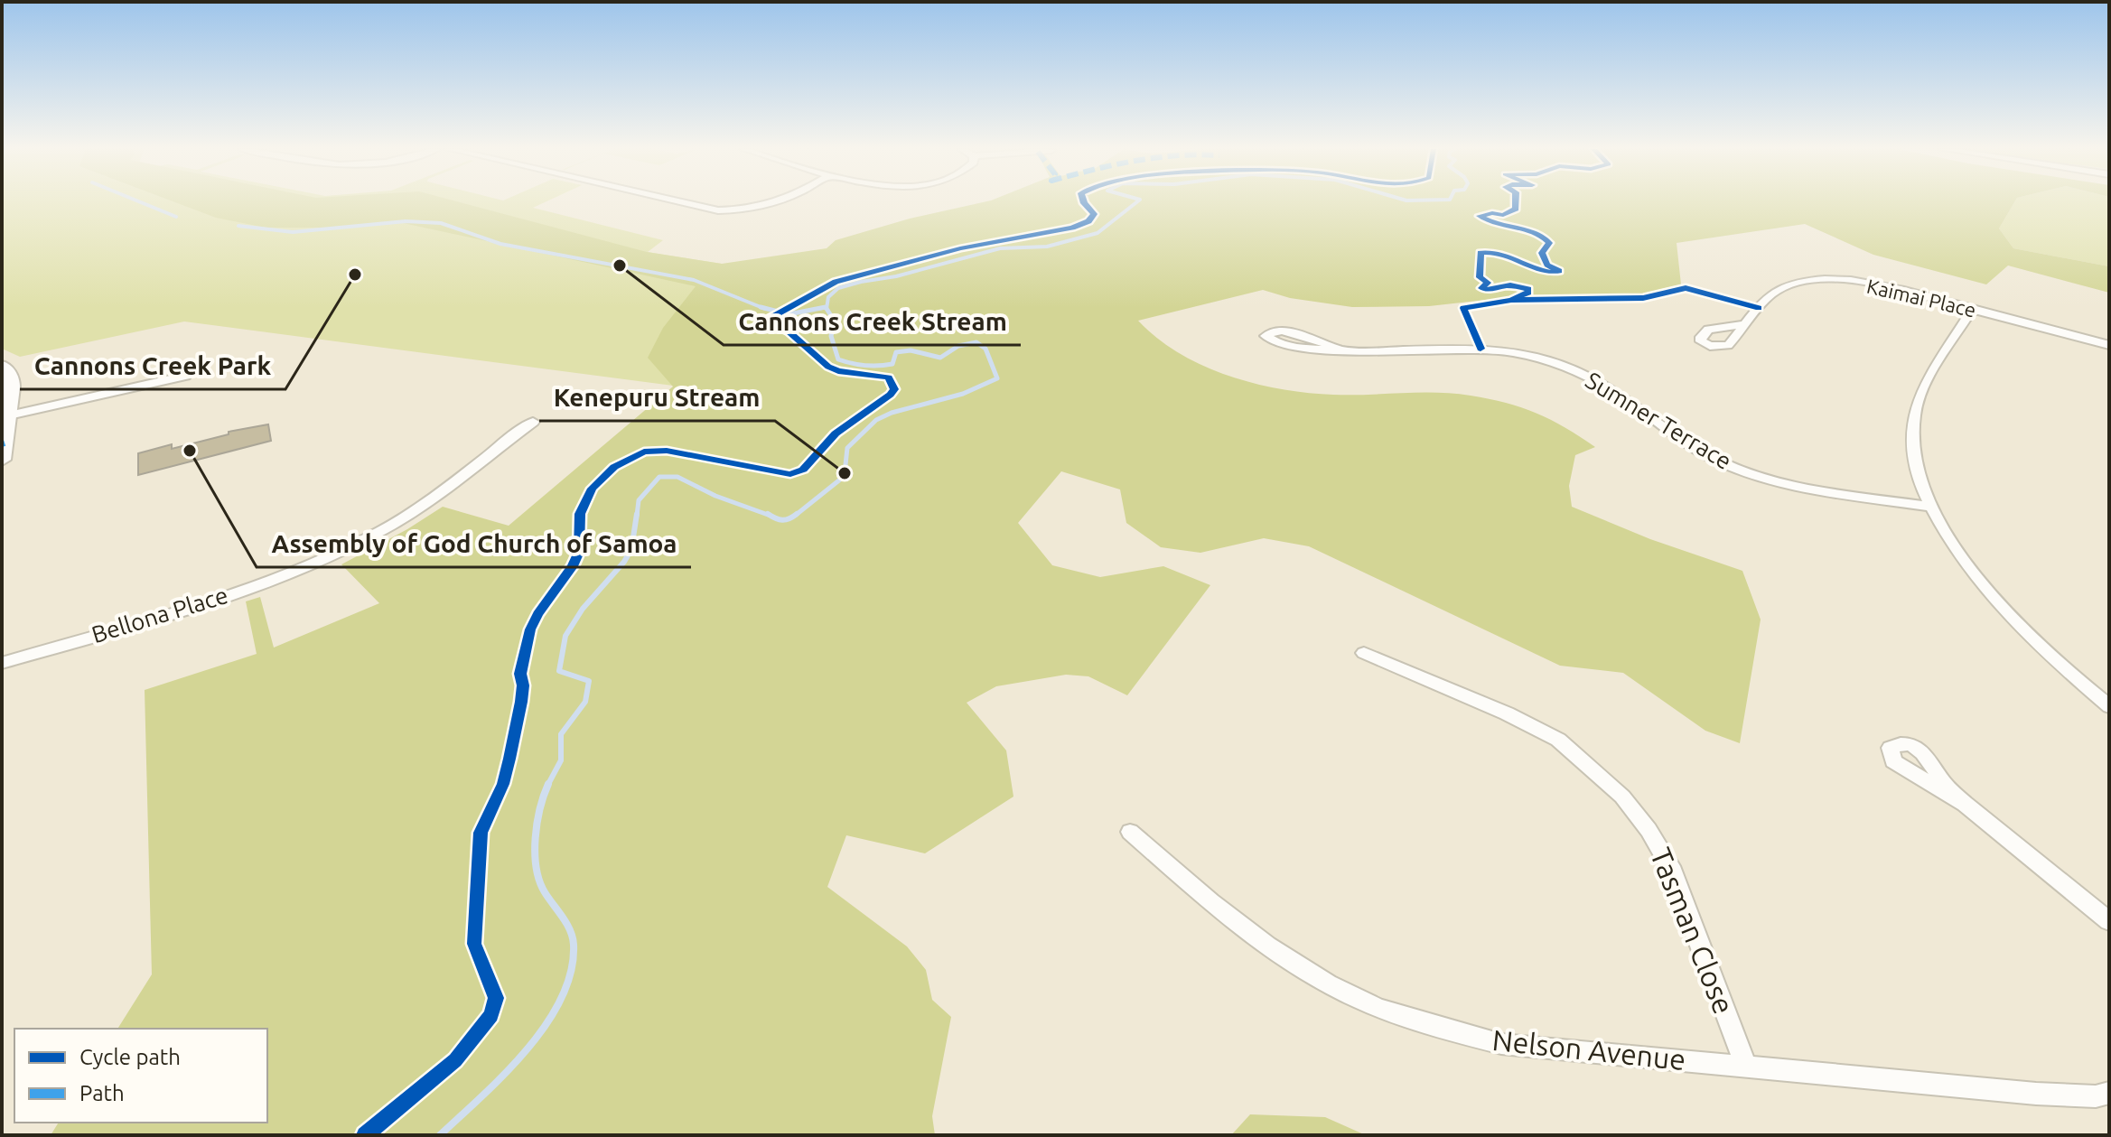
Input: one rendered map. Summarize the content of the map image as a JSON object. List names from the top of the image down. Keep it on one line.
{"streets":{"street":["Kaimai Place","Sumner Terrace","Bellona Place","Tasman Close","Nelson Avenue"]},"crossings":[["Tasman Close","Nelson Avenue"]],"places":["Cannons Creek Stream","Cannons Creek Park","Assembly of God Church of Samoa","Kenepuru Stream"],"legend":["Cycle path","Path"]}
